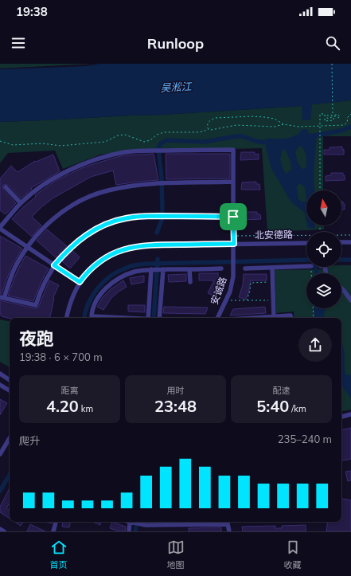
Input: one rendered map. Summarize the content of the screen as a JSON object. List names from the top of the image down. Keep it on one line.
{"streets":{"street":["北安德路","安诚路"]},"crossings":[["北安德路","安诚路"]],"water":["吴淞江"],"north":"top","page":{"status":"19:38","header":"Runloop","heading":["夜跑","19:38 · 6 × 700 m"],"stats":[["距离","4.20 km"],["用时","23:48"],["配速","5:40 /km"]],"chart":["爬升","235–240 m"],"tabs":["首页","地图","收藏"]}}
